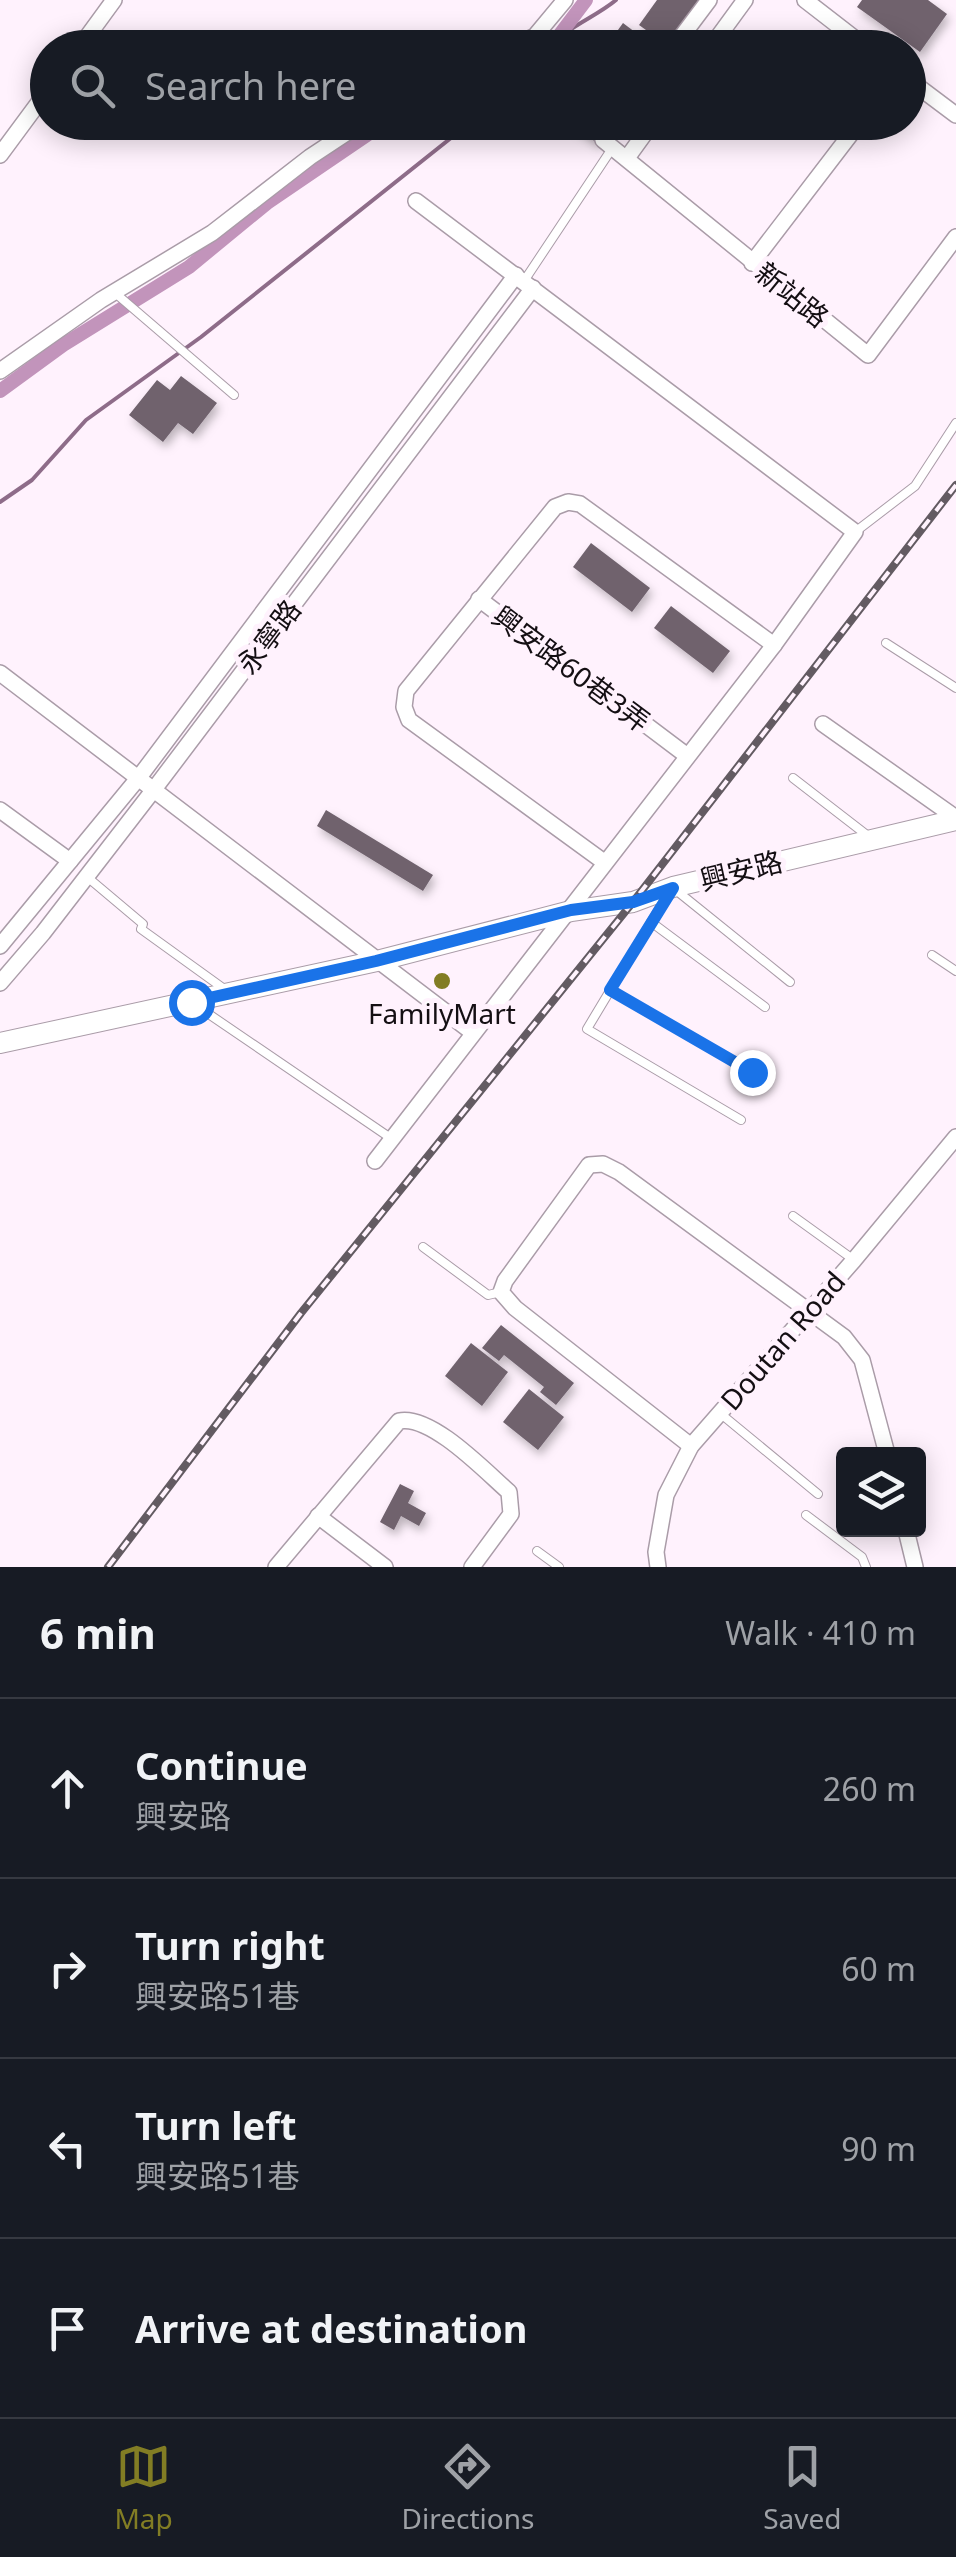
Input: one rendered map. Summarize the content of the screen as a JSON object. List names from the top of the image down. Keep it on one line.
{"streets":{"street":["新站路","永寧路","興安路60巷3弄","興安路","Doutan Road"]},"places":["FamilyMart"],"page":{"search":"Search here","heading":["6 min","Walk · 410 m"],"list":[["Continue","興安路","260 m"],["Turn right","興安路51巷","60 m"],["Turn left","興安路51巷","90 m"],"Arrive at destination"],"nav":["Map","Directions","Saved"]}}
